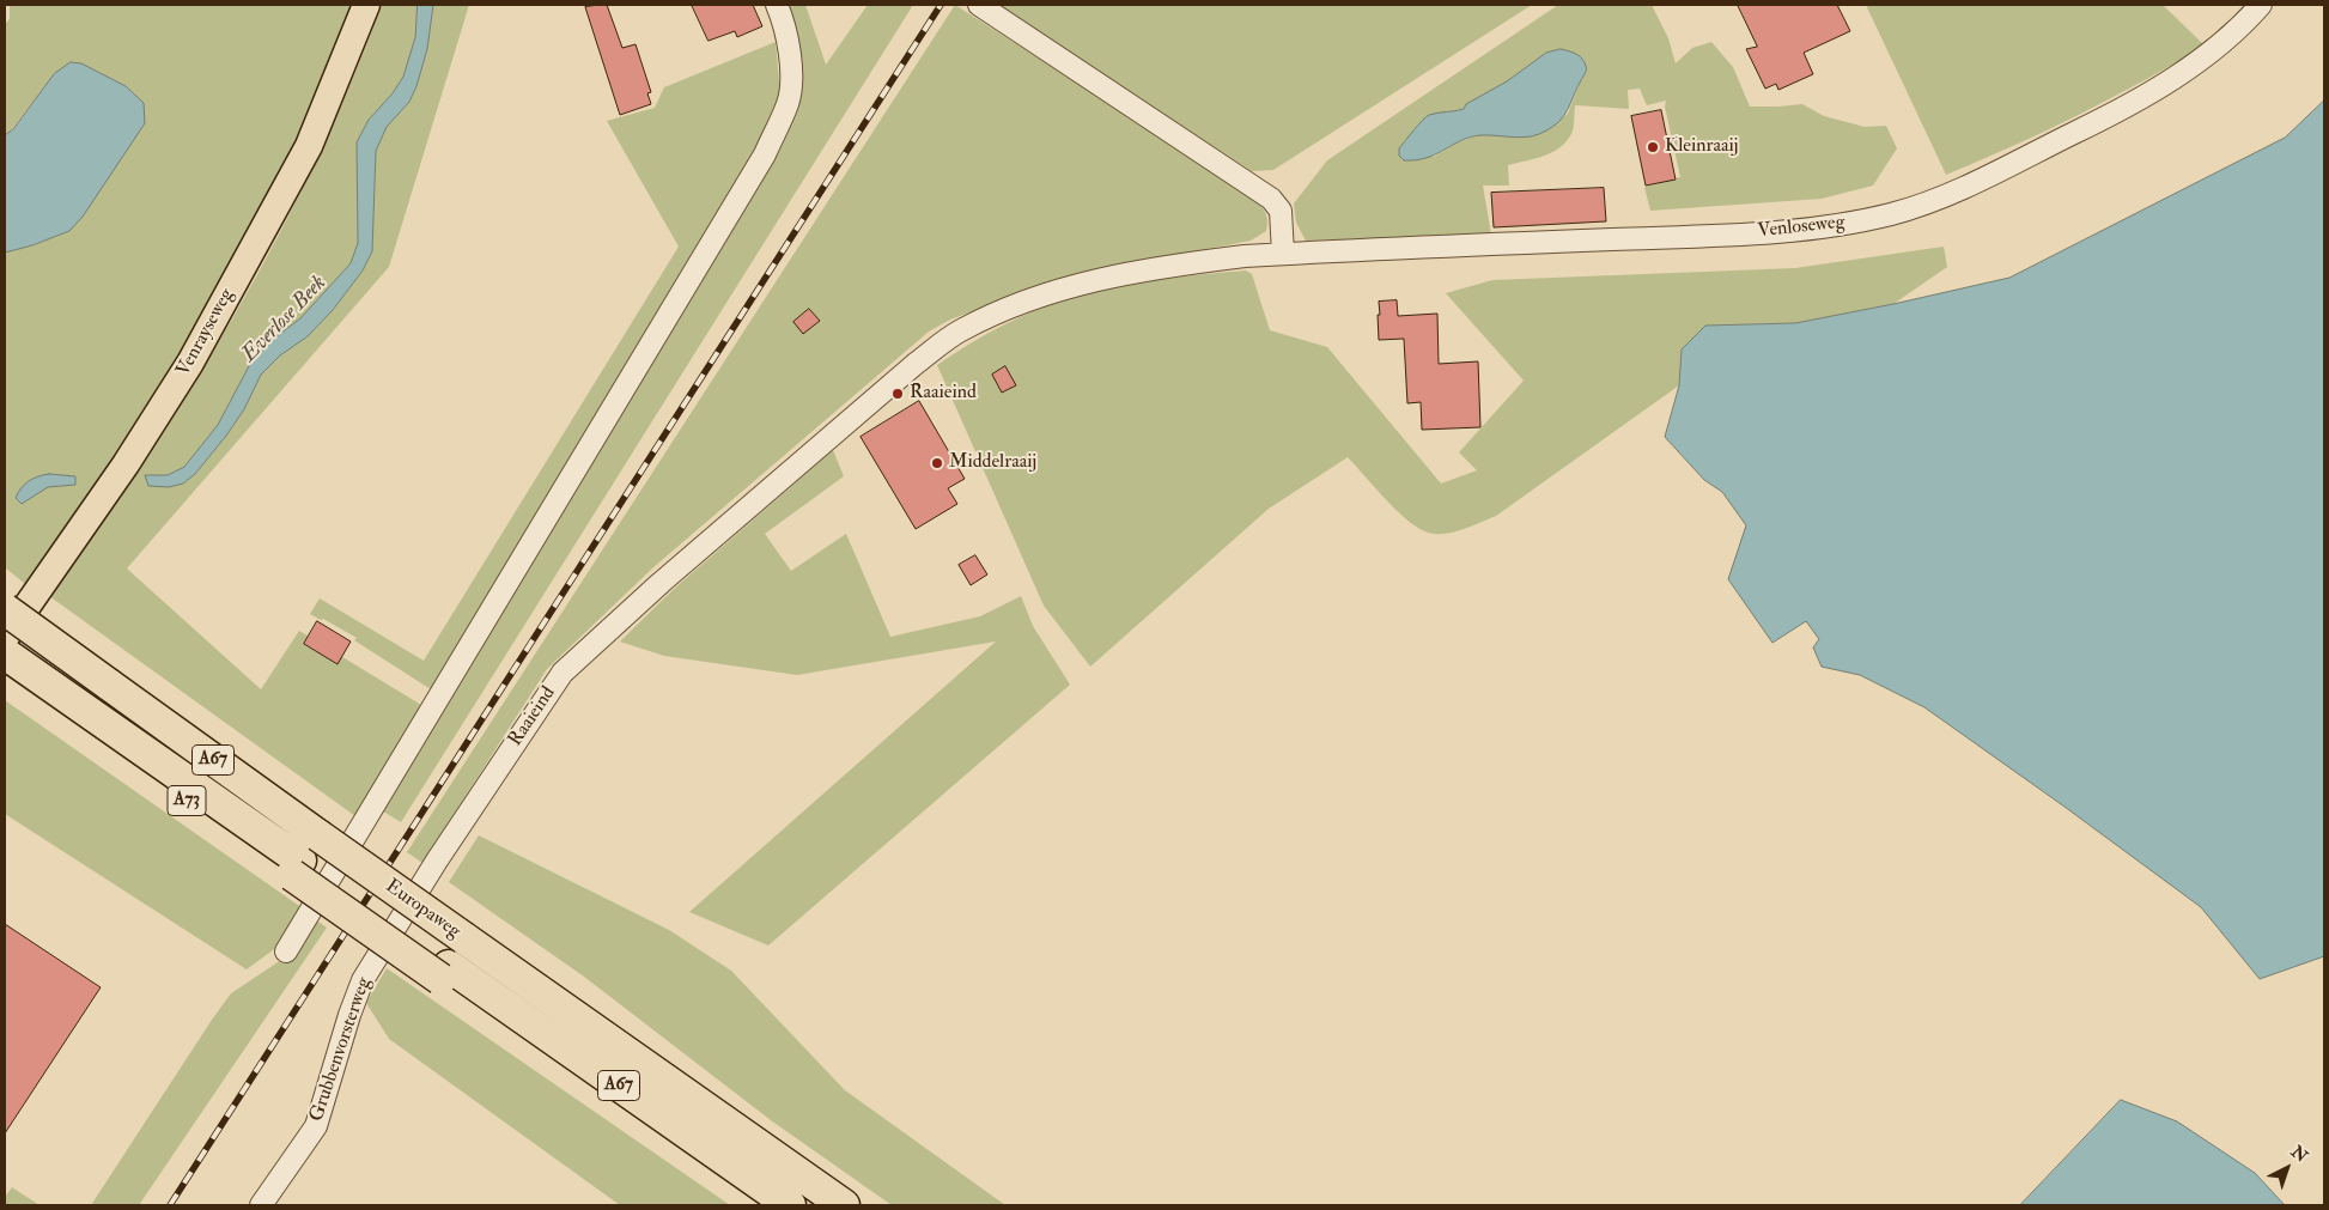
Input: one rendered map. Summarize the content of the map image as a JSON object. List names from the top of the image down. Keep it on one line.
{"streets":{"highway":["A67","Europaweg"],"main road":["Venrayseweg"],"street":["Venloseweg","Raaieind","Grubbenvorsterweg"]},"crossings":[["Venloseweg","Raaieind"],["Raaieind","Grubbenvorsterweg"]],"water":["Everlose Beek"],"places":["Kleinraaij","Raaieind","Middelraaij"],"north":"top right"}
